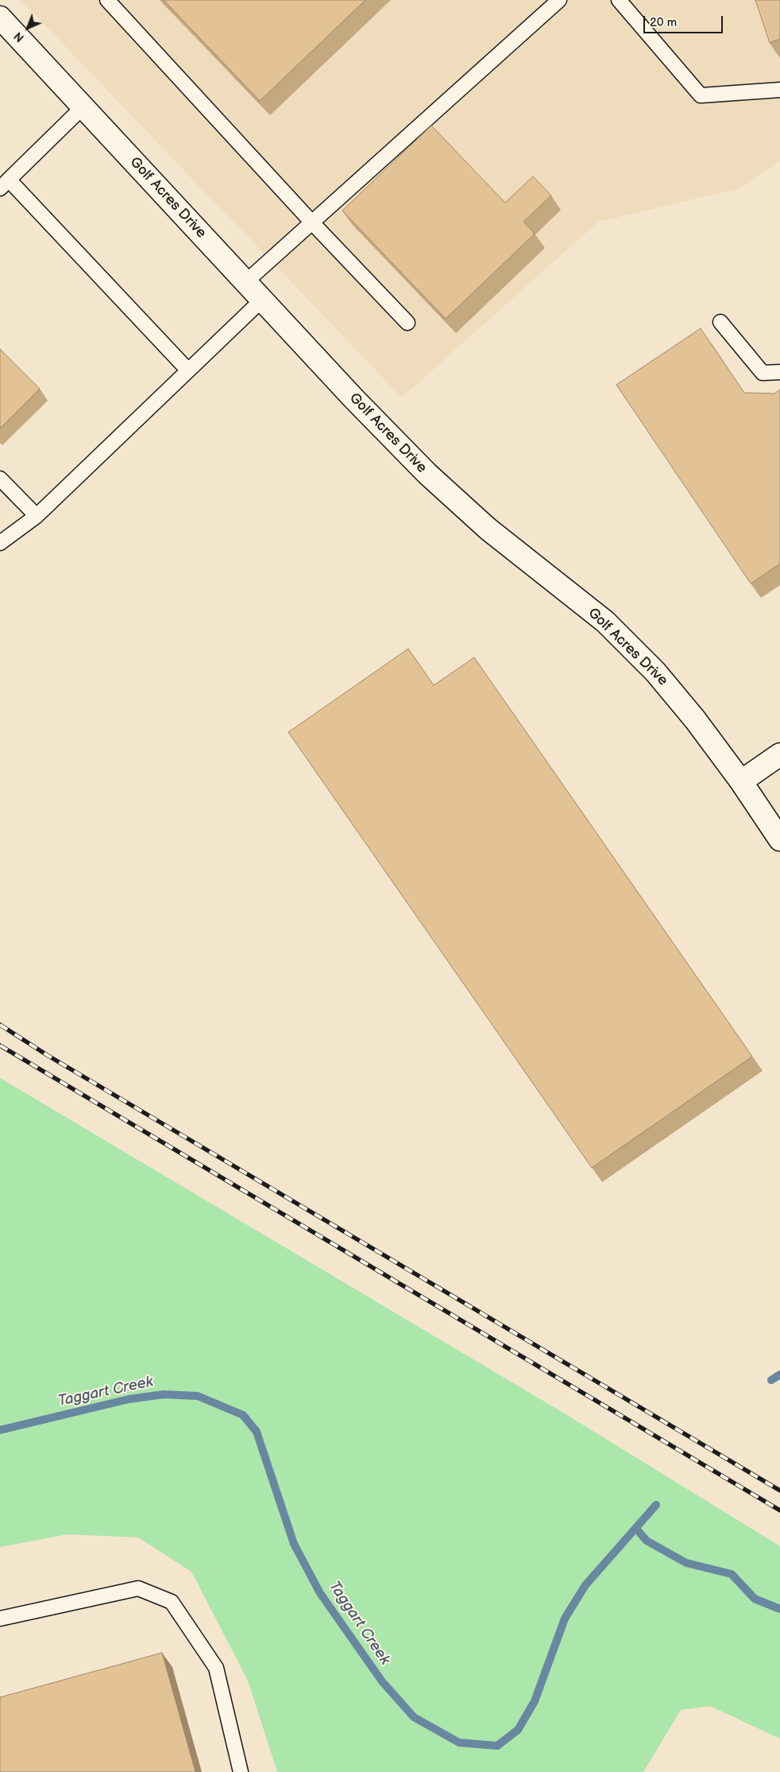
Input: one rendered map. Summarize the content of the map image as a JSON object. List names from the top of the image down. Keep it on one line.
{"streets":{"street":["Golf Acres Drive"]},"water":["Taggart Creek"],"scale_bar":"20 m","north":"bottom left"}
